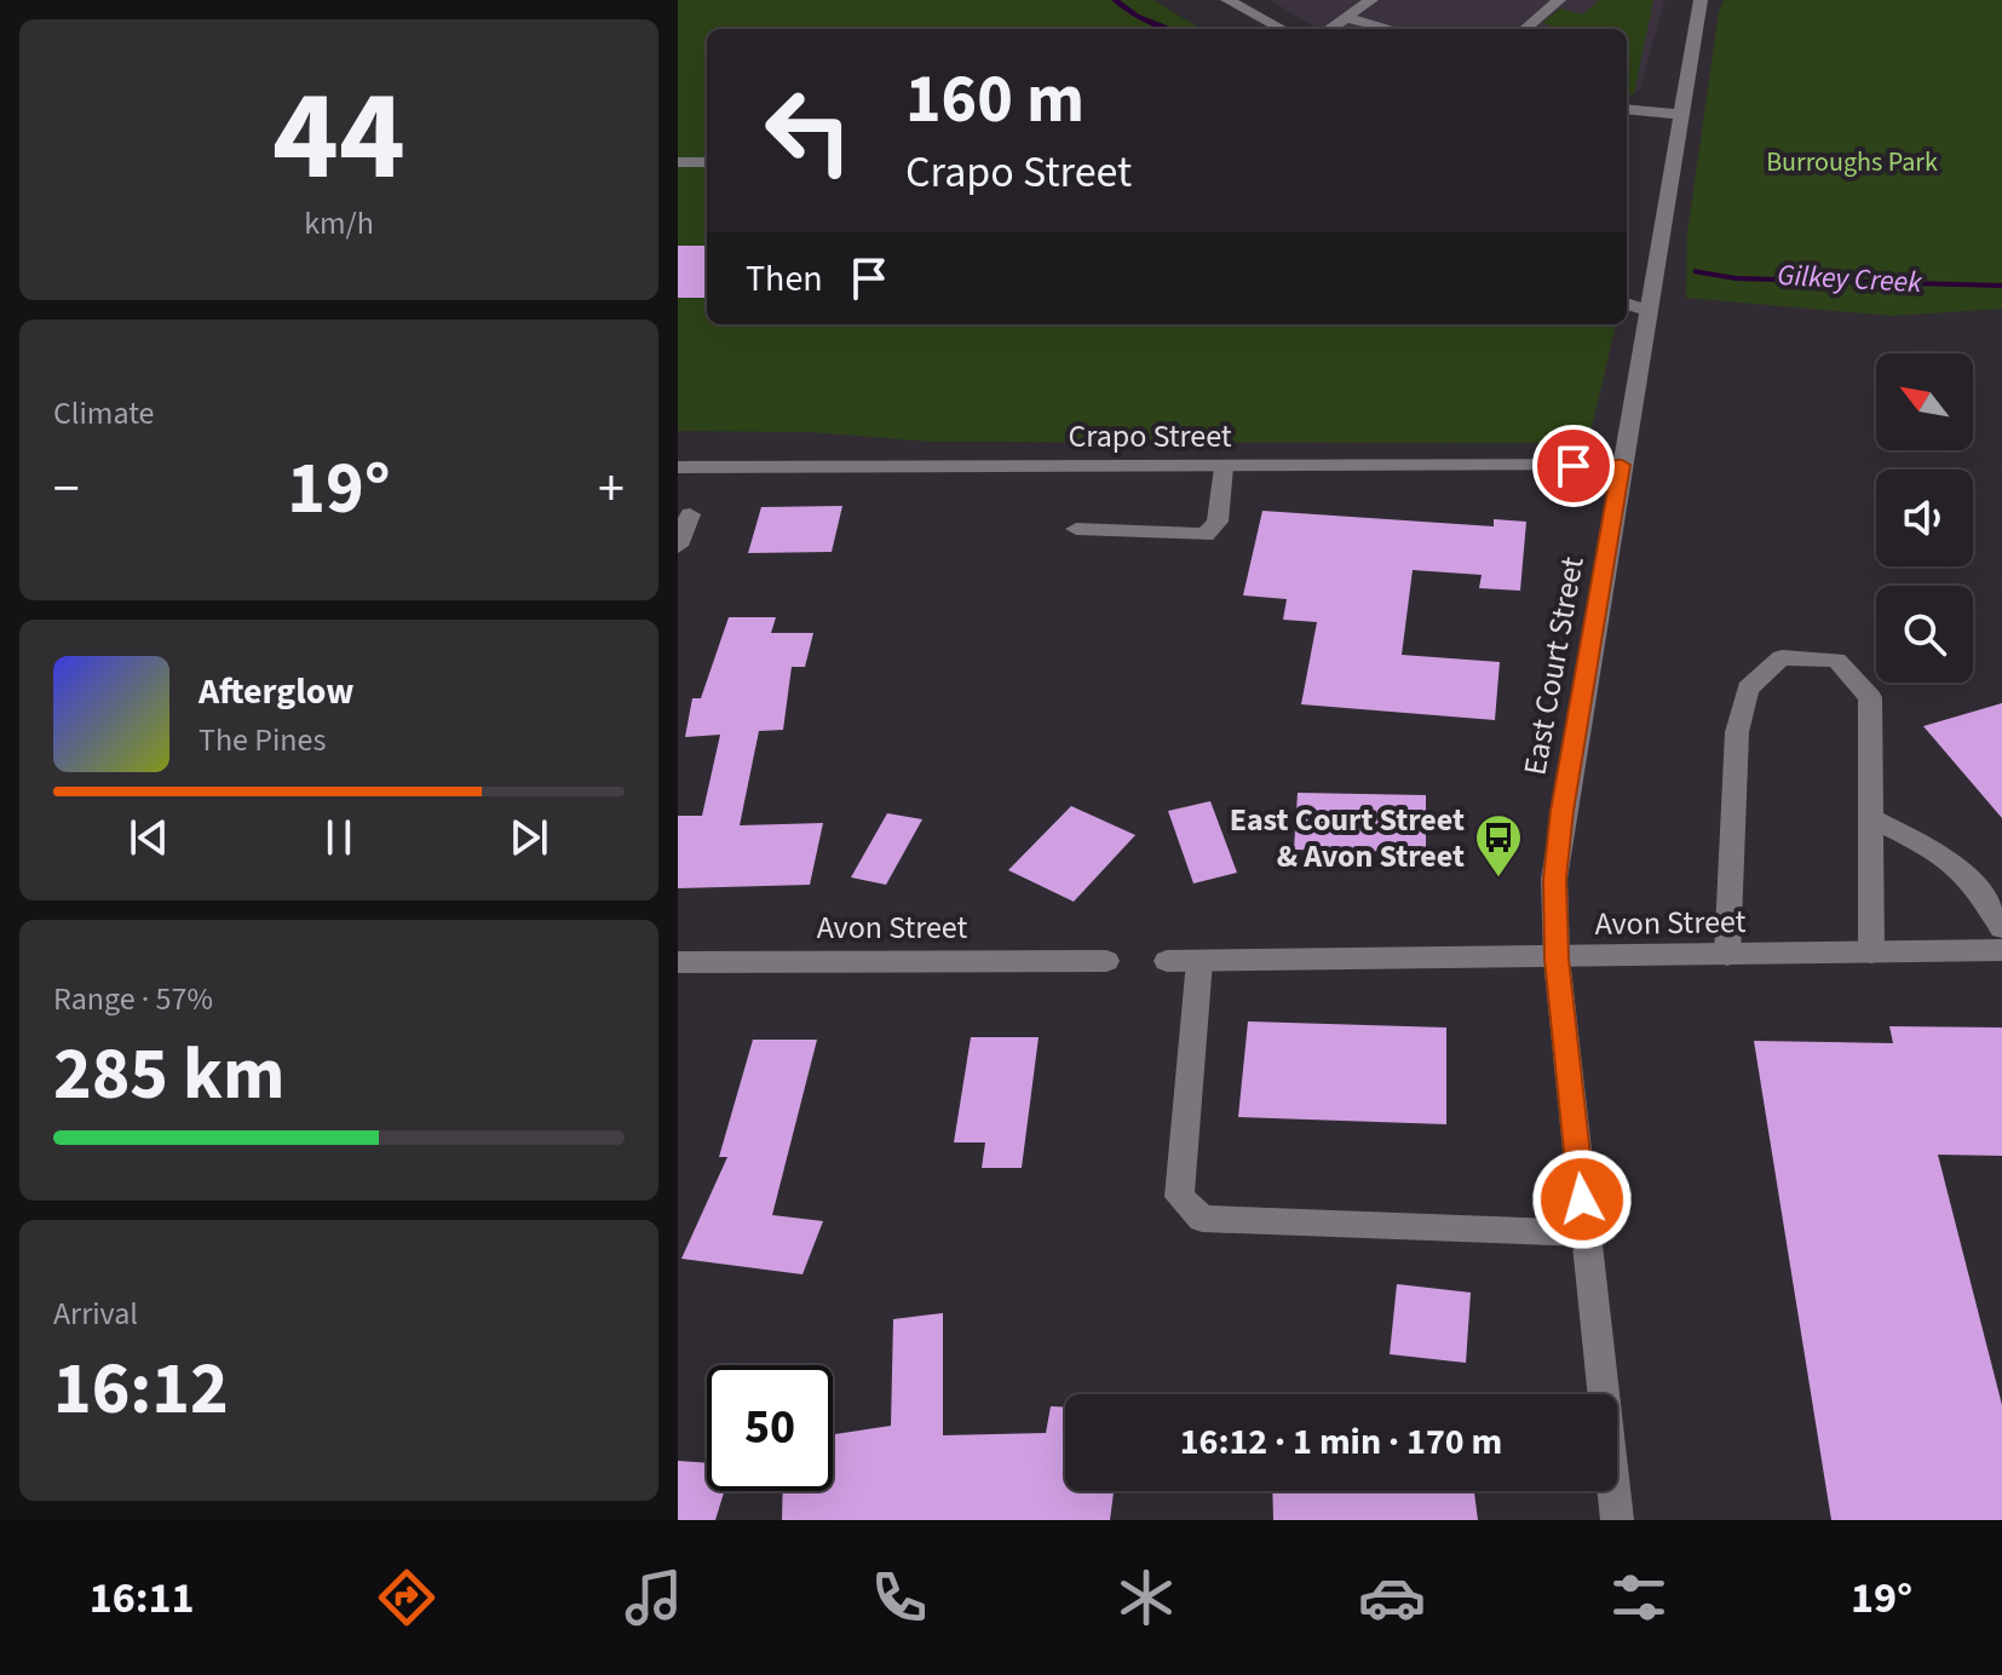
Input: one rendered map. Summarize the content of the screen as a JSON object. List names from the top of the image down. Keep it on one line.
{"streets":{"street":["Crapo Street","East Court Street","Avon Street"]},"crossings":[["Crapo Street","East Court Street"],["East Court Street","Avon Street"]],"water":["Gilkey Creek"],"parks":["Burroughs Park"],"places":{"bus stop":["East Court Street & Avon Street"]},"north":"top left","page":{"tile":[["44","km/h"],"Climate",["Range · 57%","285 km"],["Arrival","16:12"]],"turn":["160 m","Crapo Street"],"then":"Then","heat":["−","19°","+"],"song":["Afterglow","The Pines"],"limit":"50","trip":"16:12 · 1 min · 170 m","tabs":["16:11","19°"]}}
